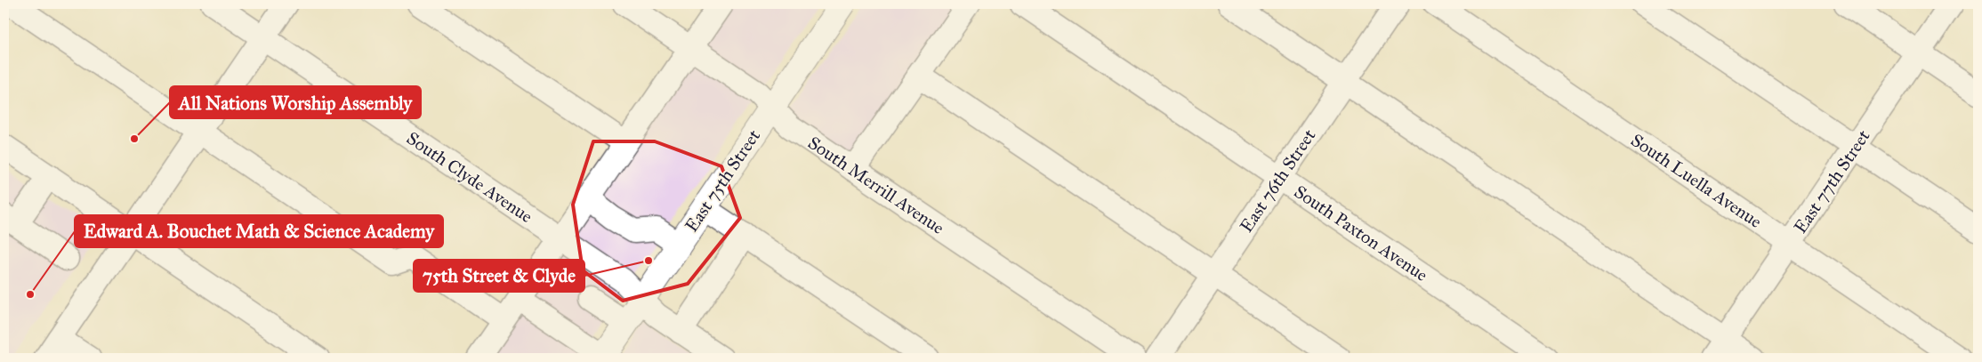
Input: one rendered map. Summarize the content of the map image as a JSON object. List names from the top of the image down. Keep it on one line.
{"streets":{"main road":["East 75th Street"],"street":["South Clyde Avenue","East 76th Street","South Luella Avenue","East 77th Street","South Merrill Avenue","South Paxton Avenue"]},"crossings":[["South Clyde Avenue","East 75th Street"],["East 75th Street","South Merrill Avenue"],["East 76th Street","South Paxton Avenue"],["South Luella Avenue","East 77th Street"]],"places":["All Nations Worship Assembly","75th Street & Clyde","Edward A. Bouchet Math & Science Academy"]}
